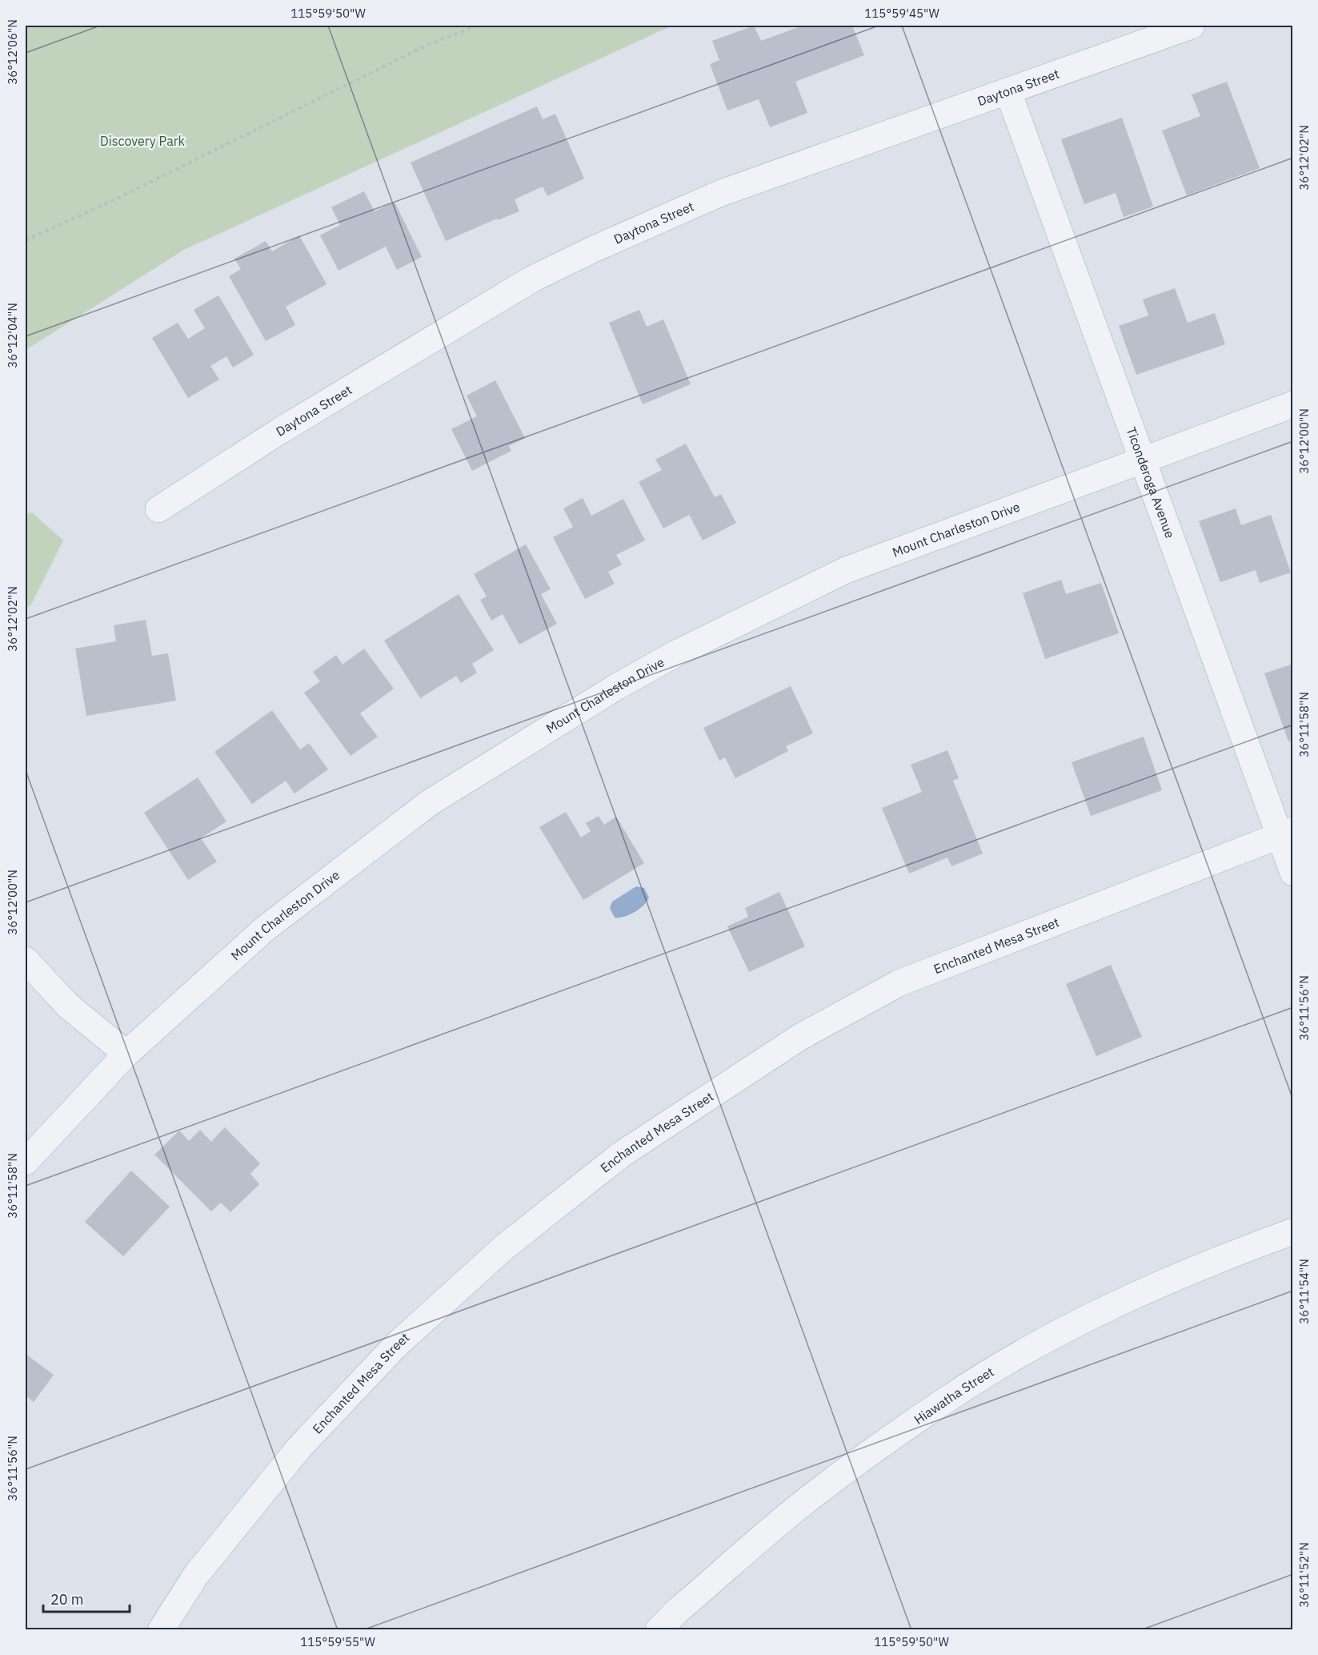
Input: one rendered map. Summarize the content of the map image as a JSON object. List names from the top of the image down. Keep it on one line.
{"streets":{"street":["Daytona Street","Ticonderoga Avenue","Mount Charleston Drive","Enchanted Mesa Street","Hiawatha Street"]},"crossings":[["Daytona Street","Ticonderoga Avenue"],["Ticonderoga Avenue","Mount Charleston Drive"],["Ticonderoga Avenue","Enchanted Mesa Street"]],"parks":["Discovery Park"],"scale_bar":"20 m","coordinates":["115°59'50\"W","115°59'45\"W","36°12'06\"N","36°12'02\"N","36°12'04\"N","36°12'00\"N","36°11'58\"N","36°11'56\"N","36°11'54\"N","36°11'52\"N","115°59'55\"W"]}
